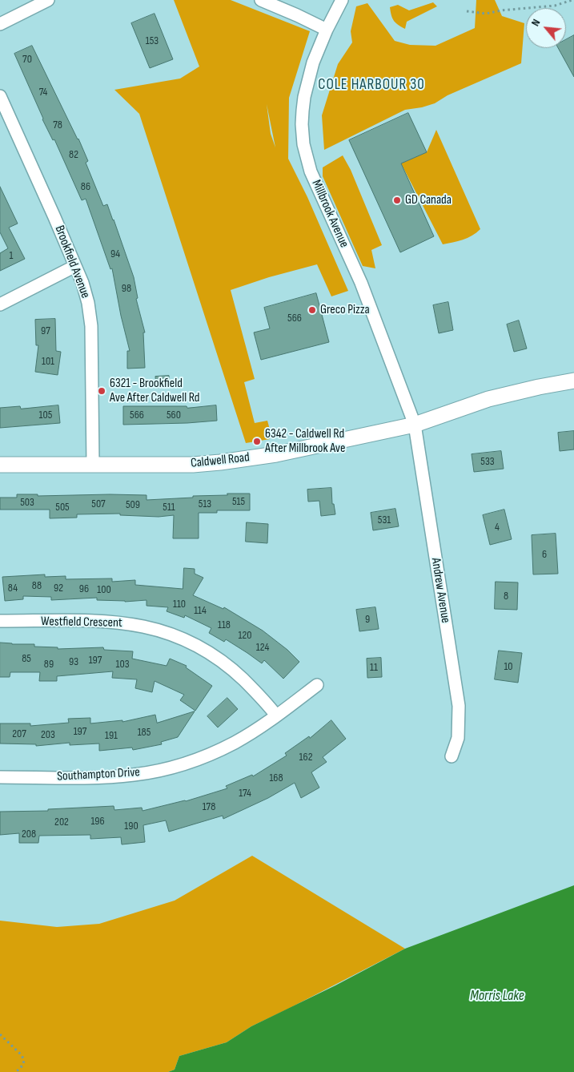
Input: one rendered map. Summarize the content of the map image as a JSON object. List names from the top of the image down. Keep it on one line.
{"streets":{"street":["Millbrook Avenue","Brookfield Avenue","Caldwell Road","Andrew Avenue","Westfield Crescent","Southampton Drive"]},"crossings":[["Millbrook Avenue","Caldwell Road"],["Millbrook Avenue","Andrew Avenue"],["Brookfield Avenue","Caldwell Road"],["Caldwell Road","Andrew Avenue"],["Westfield Crescent","Southampton Drive"]],"districts":["COLE HARBOUR 30"],"water":["Morris Lake"],"places":["GD Canada","Greco Pizza","6321 - Brookfield Ave After Caldwell Rd","6342 - Caldwell Rd After Millbrook Ave"],"house_numbers":["153","70","74","78","82","86","94","1","98","566","97","101","105","566","560","533","515","503","507","513","509","505","511","531","4","6","88","84","92","96","100","8","110","114","9","118","120","124","85","197","93","89","103","10","11","197","185","207","203","191","162","168","174","178","196","202","190","208"],"north":"top left"}
